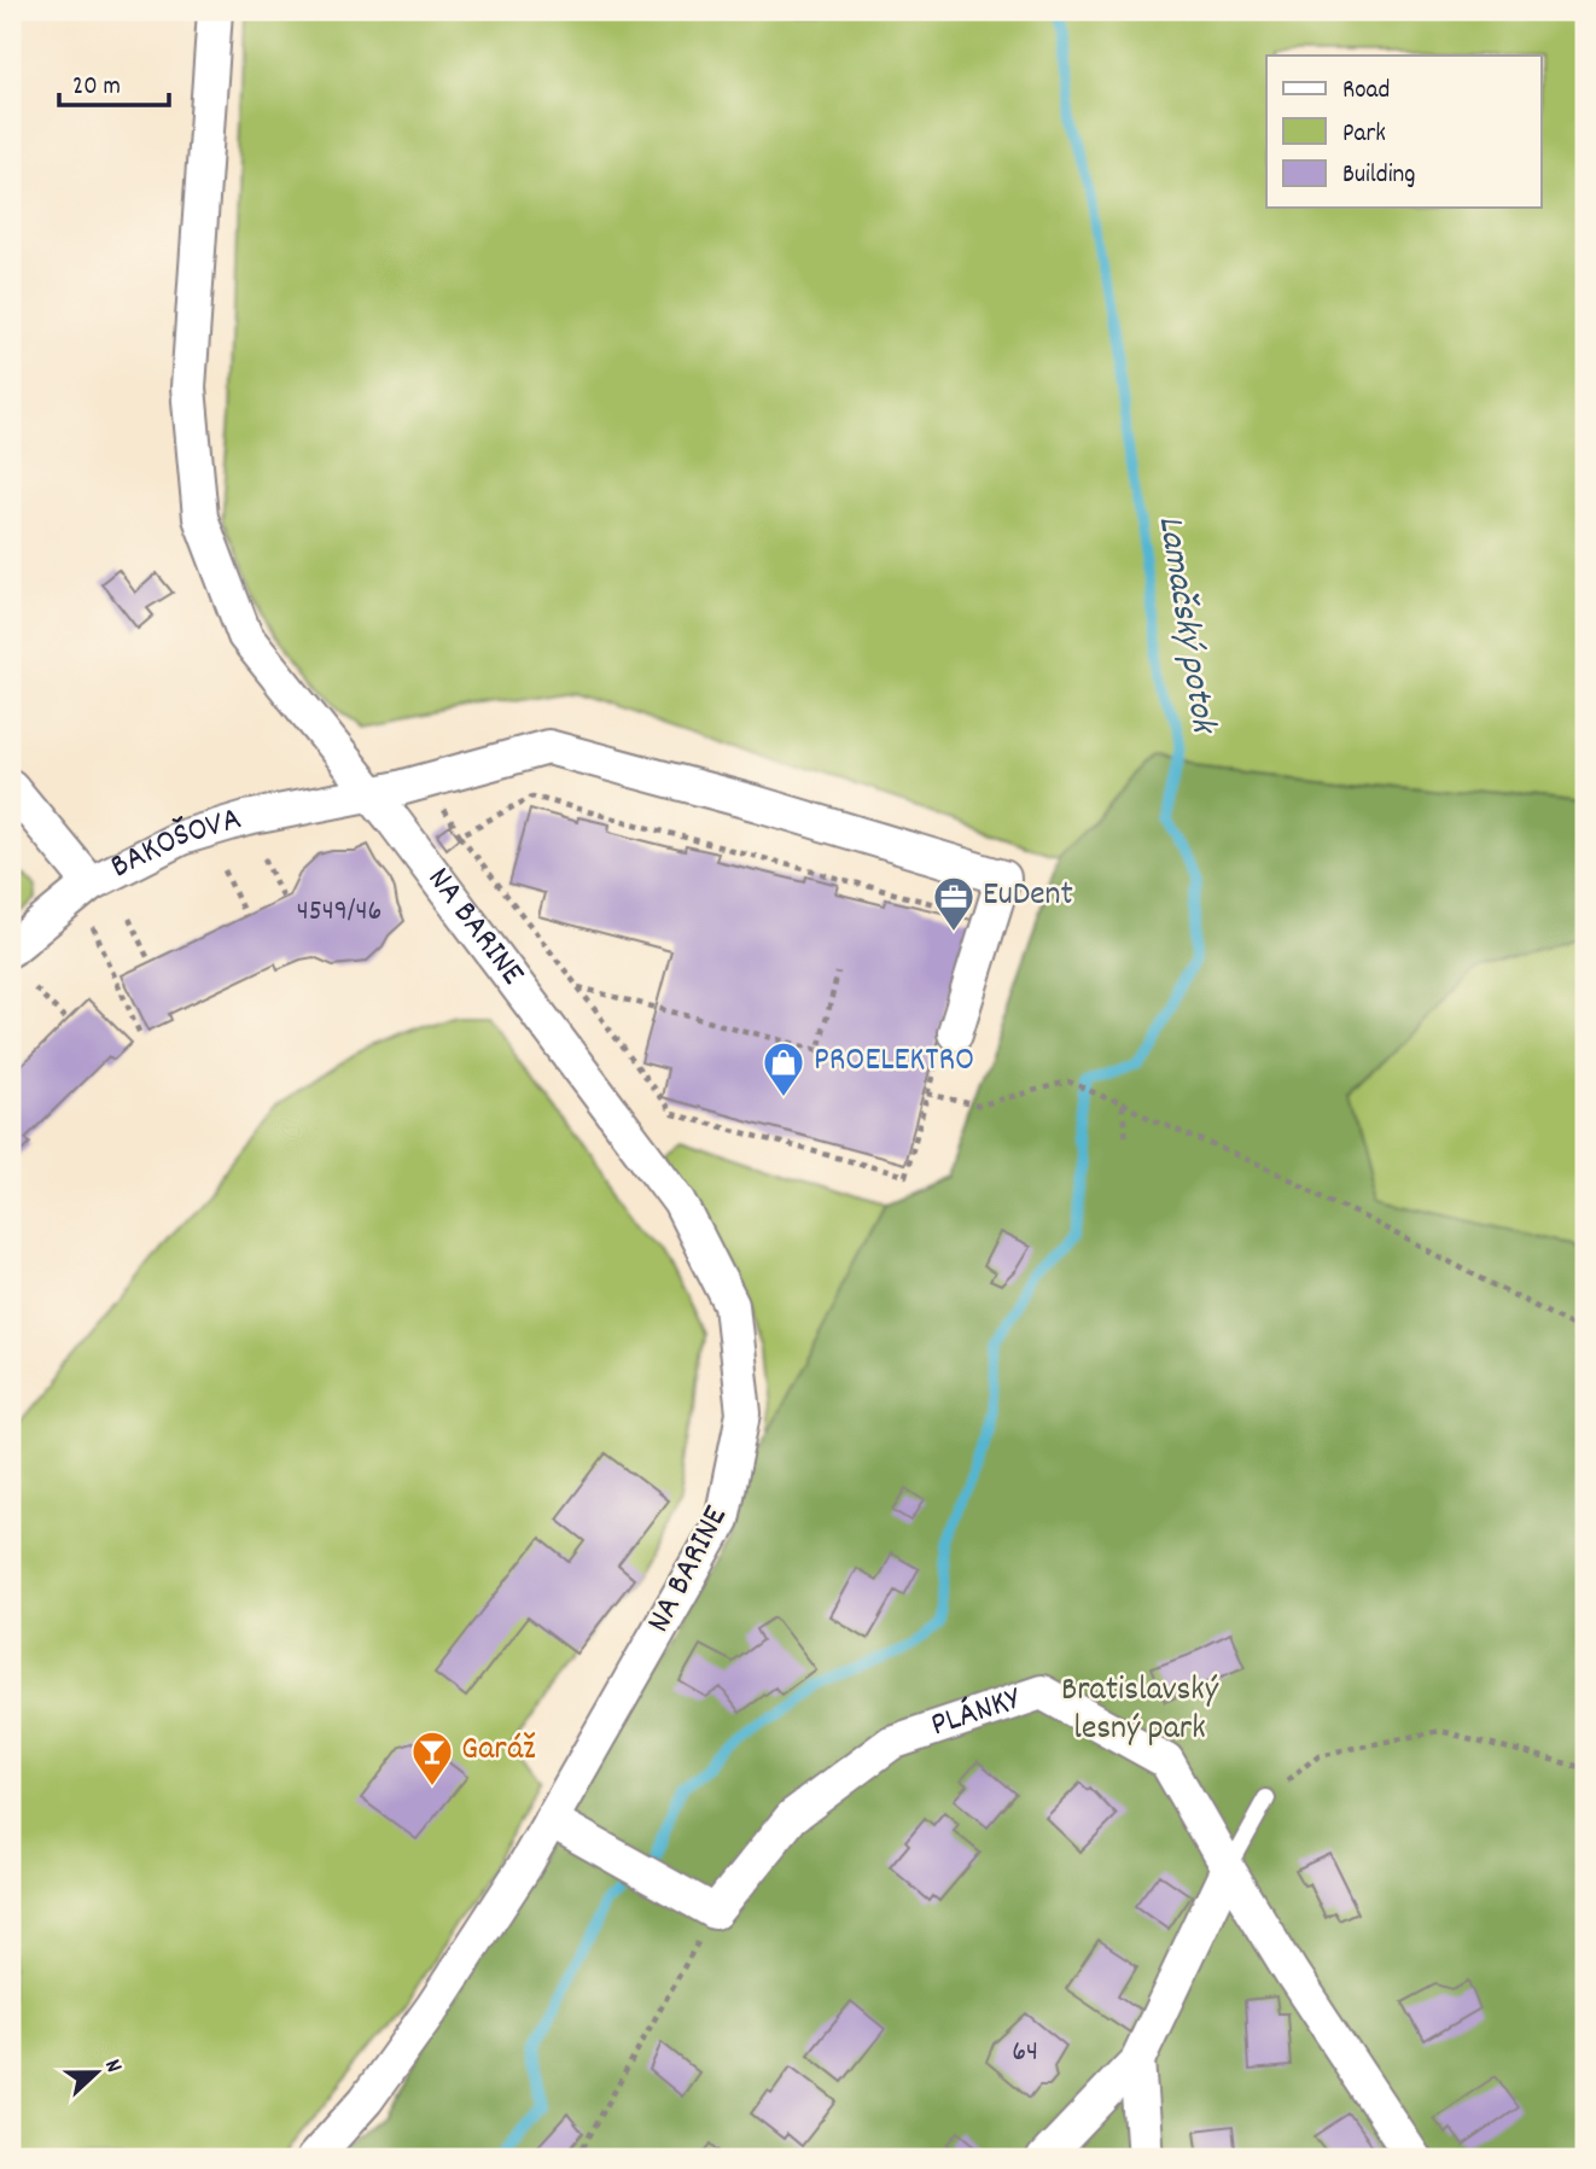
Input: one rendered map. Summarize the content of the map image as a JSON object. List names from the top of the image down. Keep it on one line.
{"streets":{"street":["BAKOŠOVA","NA BARINE","PLÁNKY"]},"crossings":[["BAKOŠOVA","NA BARINE"]],"water":["Lamačský potok"],"parks":["Bratislavský lesný park"],"places":{"office":["EuDent"],"shop":["PROELEKTRO"],"bar":["Garáž"]},"house_numbers":["4549/46","64"],"legend":["Road","Park","Building"],"scale_bar":"20 m","north":"right"}
